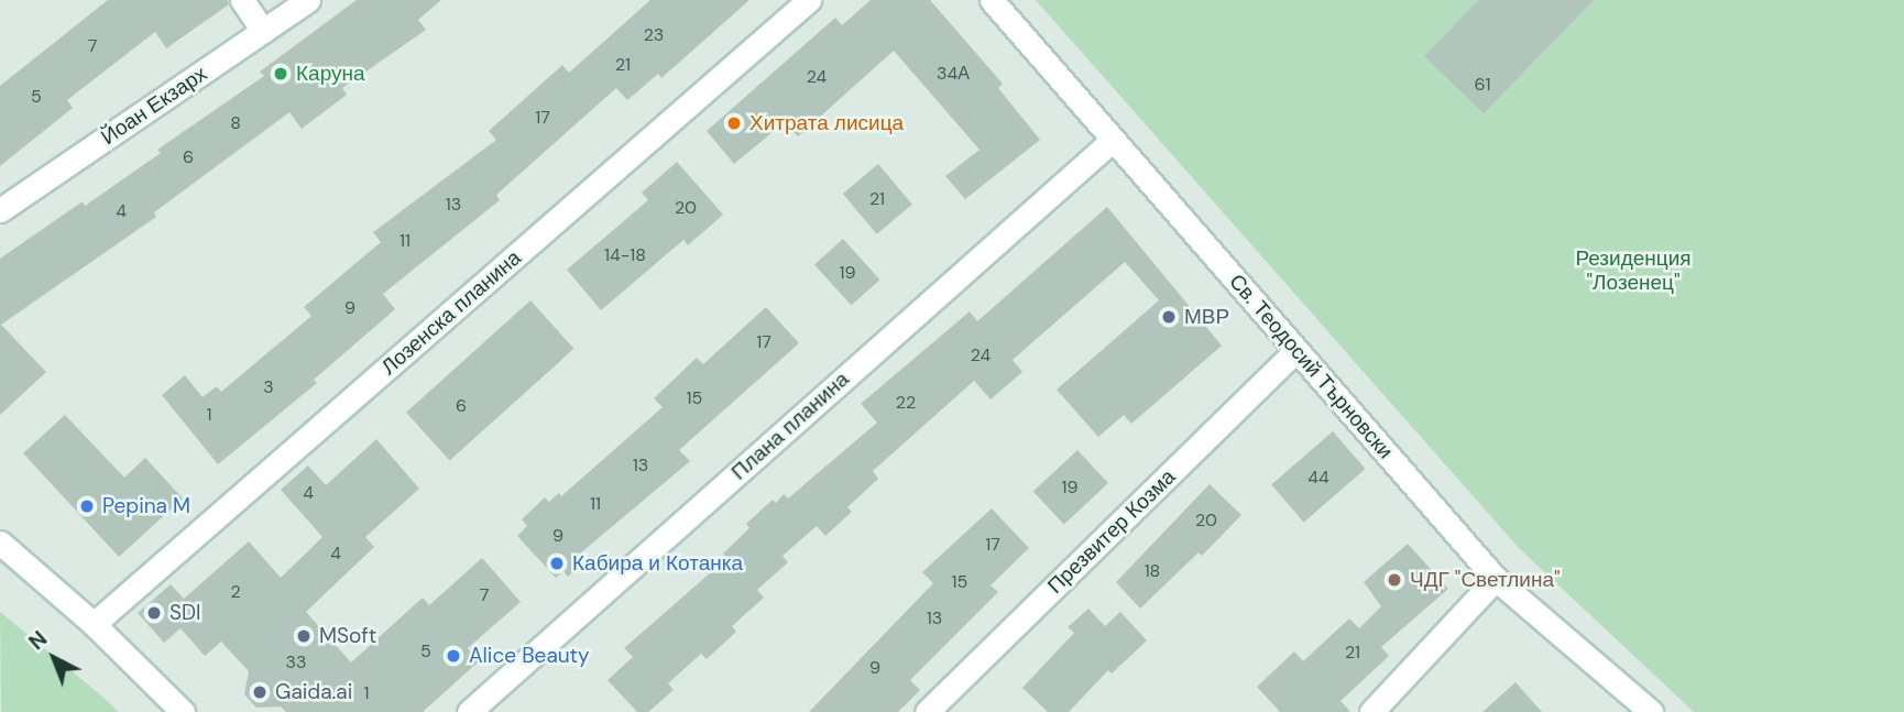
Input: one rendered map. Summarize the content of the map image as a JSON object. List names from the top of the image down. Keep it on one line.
{"streets":{"street":["Йоан Екзарх","Лозенска планина","Св. Теодосий Търновски","Плана планина","Презвитер Козма"]},"crossings":[["Св. Теодосий Търновски","Плана планина"],["Св. Теодосий Търновски","Презвитер Козма"]],"parks":["Резиденция \"Лозенец\""],"places":["Каруна","Хитрата лисица","МВР","Pepina M","Кабира и Котанка","ЧДГ \"Светлина\"","SDI","MSoft","Alice Beauty","Gaida.ai"],"house_numbers":["23","7","21","34А","24","61","5","17","8","6","21","13","20","4","11","14-18","19","9","17","24","3","15","22","6","1","13","44","19","4","11","20","9","17","4","18","15","2","7","13","5","21","33","9","1"],"north":"top left"}
